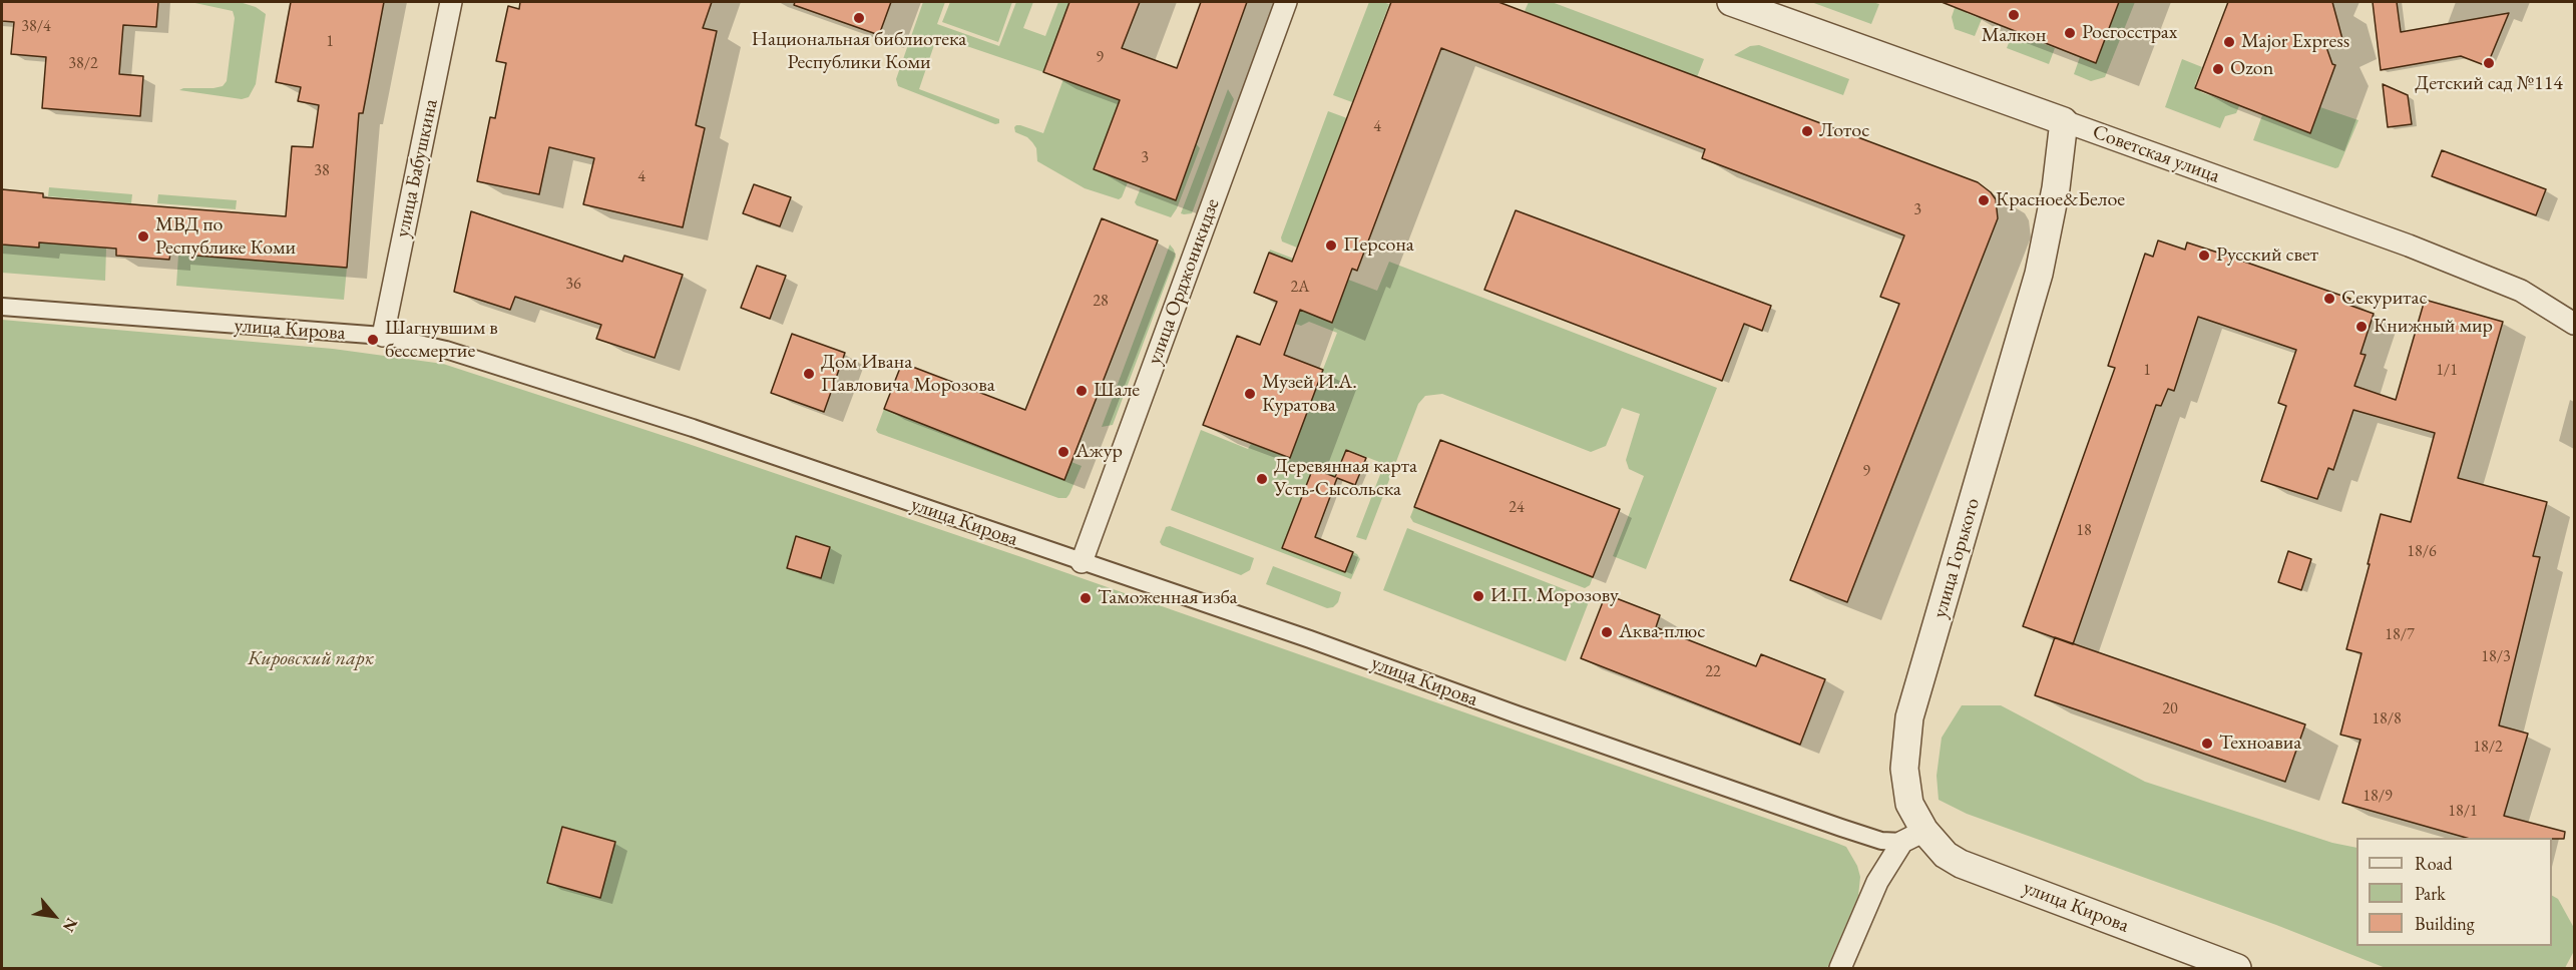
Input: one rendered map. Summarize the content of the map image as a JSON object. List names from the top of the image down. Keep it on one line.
{"streets":{"street":["Советская улица","улица Бабушкина","улица Орджоникидзе","улица Кирова","улица Горького"]},"crossings":[["Советская улица","улица Горького"],["улица Бабушкина","улица Кирова"],["улица Орджоникидзе","улица Кирова"],["улица Кирова","улица Горького"]],"parks":["Кировский парк"],"places":["Малкон","Национальная библиотека Республики Коми","Росгосстрах","Major Express","Детский сад №114","Ozon","Лотос","Красное&Белое","МВД по Республике Коми","Персона","Русский свет","Секуритас","Книжный мир","Шагнувшим в бессмертие","Дом Ивана Павловича Морозова","Шале","Музей И.А. Куратова","Ажур","Деревянная карта Усть-Сысольска","И.П. Морозову","Таможенная изба","Аква-плюс","Техноавиа"],"house_numbers":["38/4","1","9","38/2","4","3","38","4","3","36","2А","28","1","1/1","9","24","18","18/6","18/7","18/3","22","20","18/8","18/2","18/9","18/1"],"legend":["Road","Park","Building"],"north":"bottom right"}
